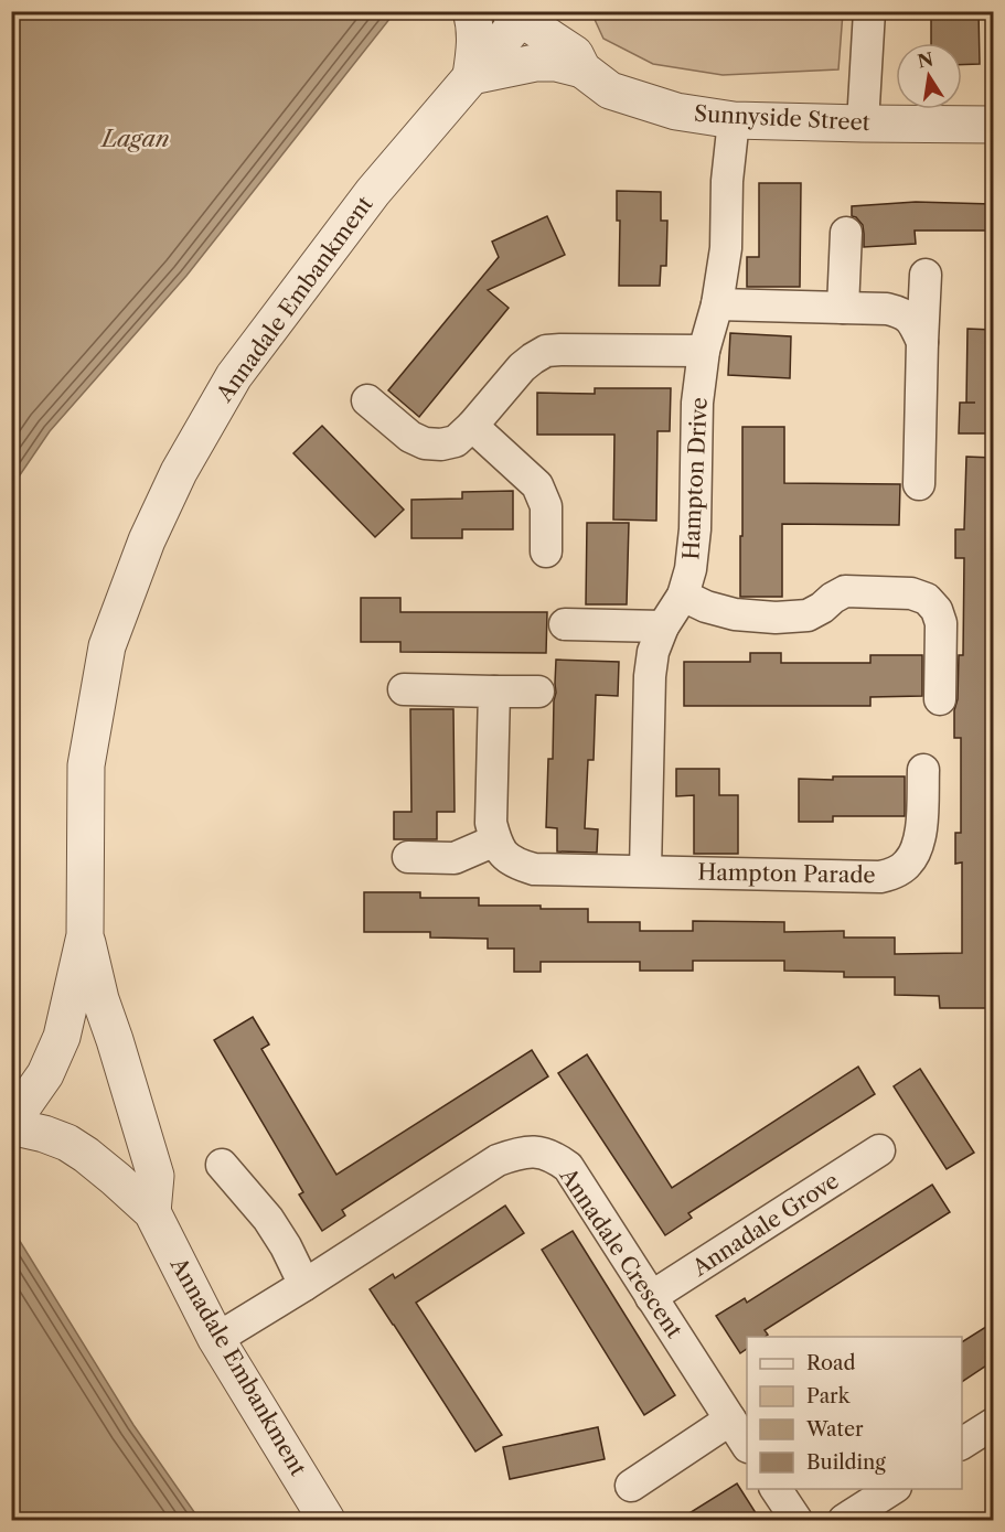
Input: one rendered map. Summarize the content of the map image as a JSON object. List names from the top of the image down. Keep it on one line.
{"streets":{"street":["Sunnyside Street","Annadale Embankment","Hampton Drive","Hampton Parade","Annadale Grove","Annadale Crescent"]},"crossings":[["Sunnyside Street","Annadale Embankment"],["Sunnyside Street","Hampton Drive"],["Annadale Embankment","Annadale Crescent"],["Hampton Drive","Hampton Parade"],["Annadale Grove","Annadale Crescent"]],"water":["Lagan"],"legend":["Road","Park","Water","Building"],"north":"top"}
